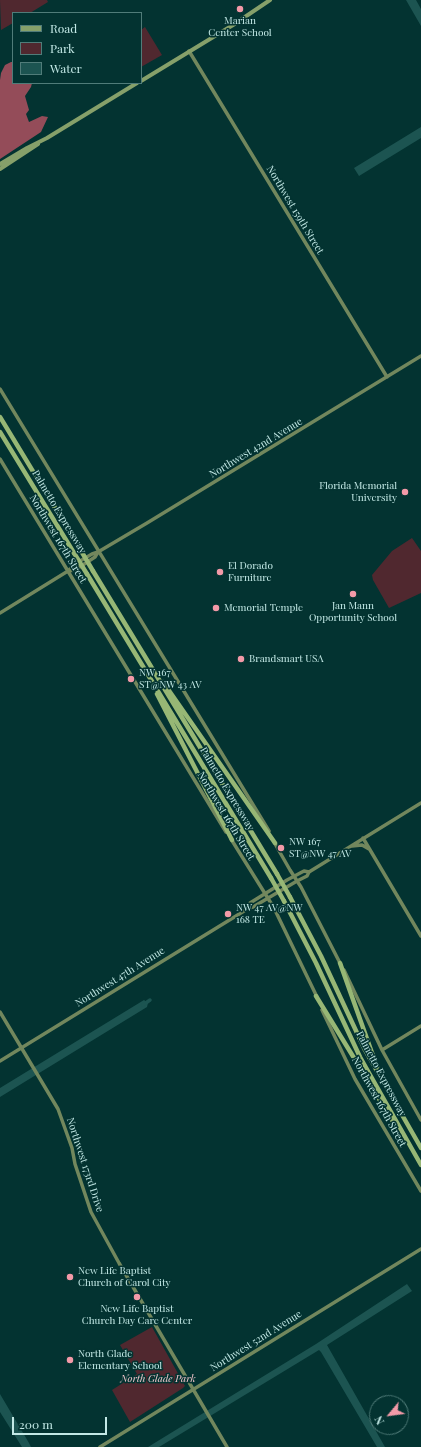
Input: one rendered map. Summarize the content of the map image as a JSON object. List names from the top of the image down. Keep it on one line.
{"streets":{"highway":["Palmetto Expressway"],"street":["Northwest 159th Street","Northwest 42nd Avenue","Northwest 167th Street","Northwest 47th Avenue","Northwest 173rd Drive","Northwest 52nd Avenue"]},"crossings":[["Northwest 159th Street","Northwest 42nd Avenue"],["Northwest 42nd Avenue","Northwest 167th Street"],["Northwest 167th Street","Northwest 47th Avenue"],["Northwest 47th Avenue","Northwest 173rd Drive"],["Northwest 173rd Drive","Northwest 52nd Avenue"]],"parks":["North Glade Park"],"places":["Marian Center School","Florida Memorial University","El Dorado Furniture","Jan Mann Opportunity School","Memorial Temple","Brandsmart USA","NW 167 ST@NW 43 AV","NW 167 ST@NW 47 AV","NW 47 AV@NW 168 TE","New Life Baptist Church of Carol City","New Life Baptist Church Day Care Center","North Glade Elementary School"],"legend":["Road","Park","Water"],"scale_bar":"200 m","north":"bottom left"}
